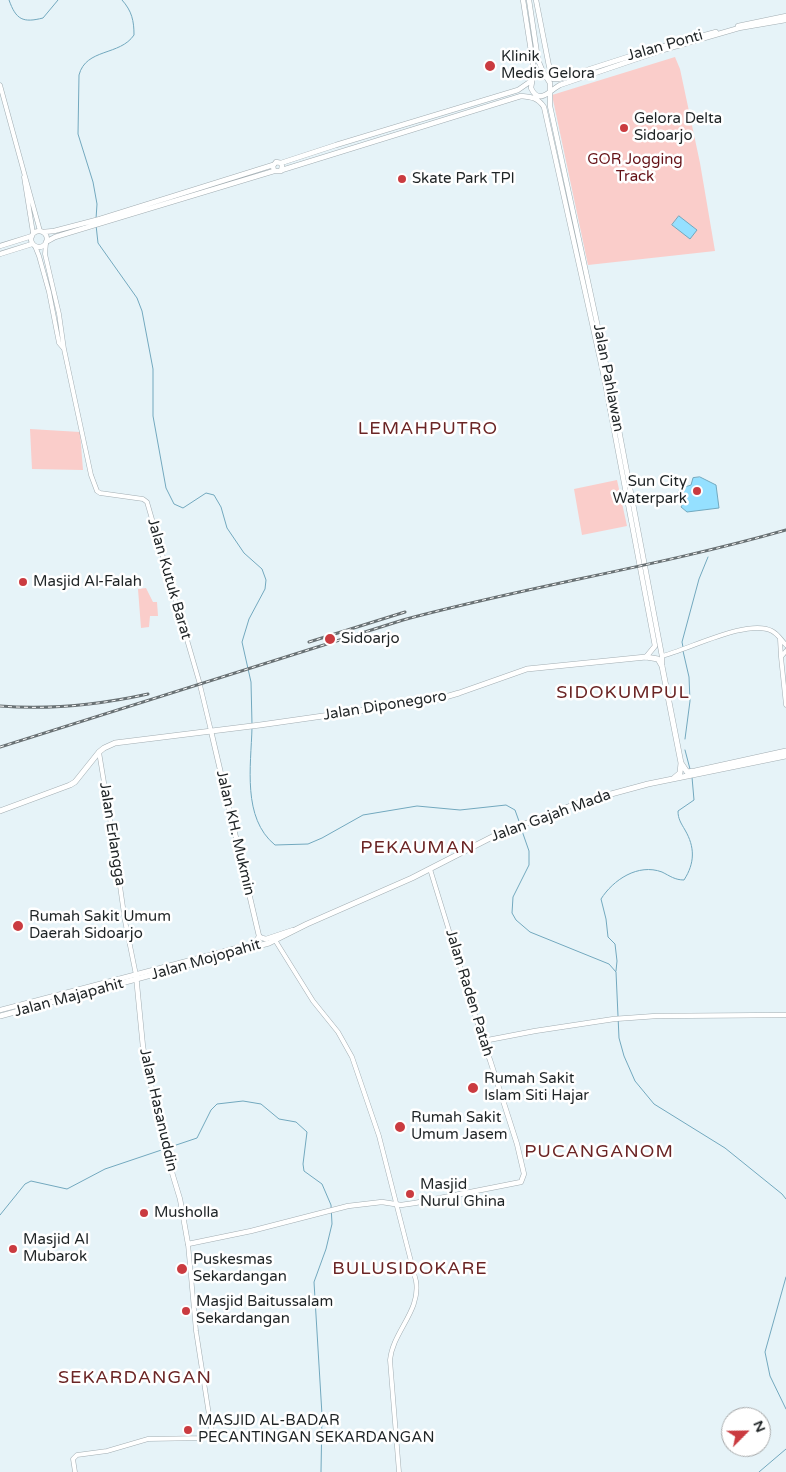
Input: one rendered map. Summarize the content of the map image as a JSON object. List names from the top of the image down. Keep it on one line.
{"streets":{"highway":["Jalan Diponegoro","Jalan Gajah Mada","Jalan Mojopahit","Jalan Majapahit"],"main road":["Jalan Ponti","Jalan Pahlawan","Jalan KH. Mukmin","Jalan Raden Patah","Jalan Hasanuddin"],"street":["Jalan Kutuk Barat","Jalan Erlangga"]},"crossings":[["Jalan Ponti","Jalan Pahlawan"],["Jalan Kutuk Barat","Jalan Diponegoro"],["Jalan Kutuk Barat","Jalan KH. Mukmin"],["Jalan Diponegoro","Jalan KH. Mukmin"],["Jalan Diponegoro","Jalan Erlangga"],["Jalan Gajah Mada","Jalan KH. Mukmin"],["Jalan Gajah Mada","Jalan Mojopahit"],["Jalan Gajah Mada","Jalan Raden Patah"],["Jalan KH. Mukmin","Jalan Mojopahit"],["Jalan Erlangga","Jalan Mojopahit"],["Jalan Erlangga","Jalan Majapahit"],["Jalan Erlangga","Jalan Hasanuddin"],["Jalan Mojopahit","Jalan Majapahit"],["Jalan Mojopahit","Jalan Hasanuddin"],["Jalan Majapahit","Jalan Hasanuddin"]],"districts":["LEMAHPUTRO","SIDOKUMPUL","PEKAUMAN","PUCANGANOM","BULUSIDOKARE","SEKARDANGAN"],"parks":["GOR Jogging Track"],"places":["Klinik Medis Gelora","Gelora Delta Sidoarjo","Skate Park TPI","Sun City Waterpark","Masjid Al-Falah","Sidoarjo","Rumah Sakit Umum Daerah Sidoarjo","Rumah Sakit Islam Siti Hajar","Rumah Sakit Umum Jasem","Masjid Nurul Ghina","Musholla","Masjid Al Mubarok","Puskesmas Sekardangan","Masjid Baitussalam Sekardangan","MASJID AL-BADAR PECANTINGAN SEKARDANGAN"],"north":"top right"}
